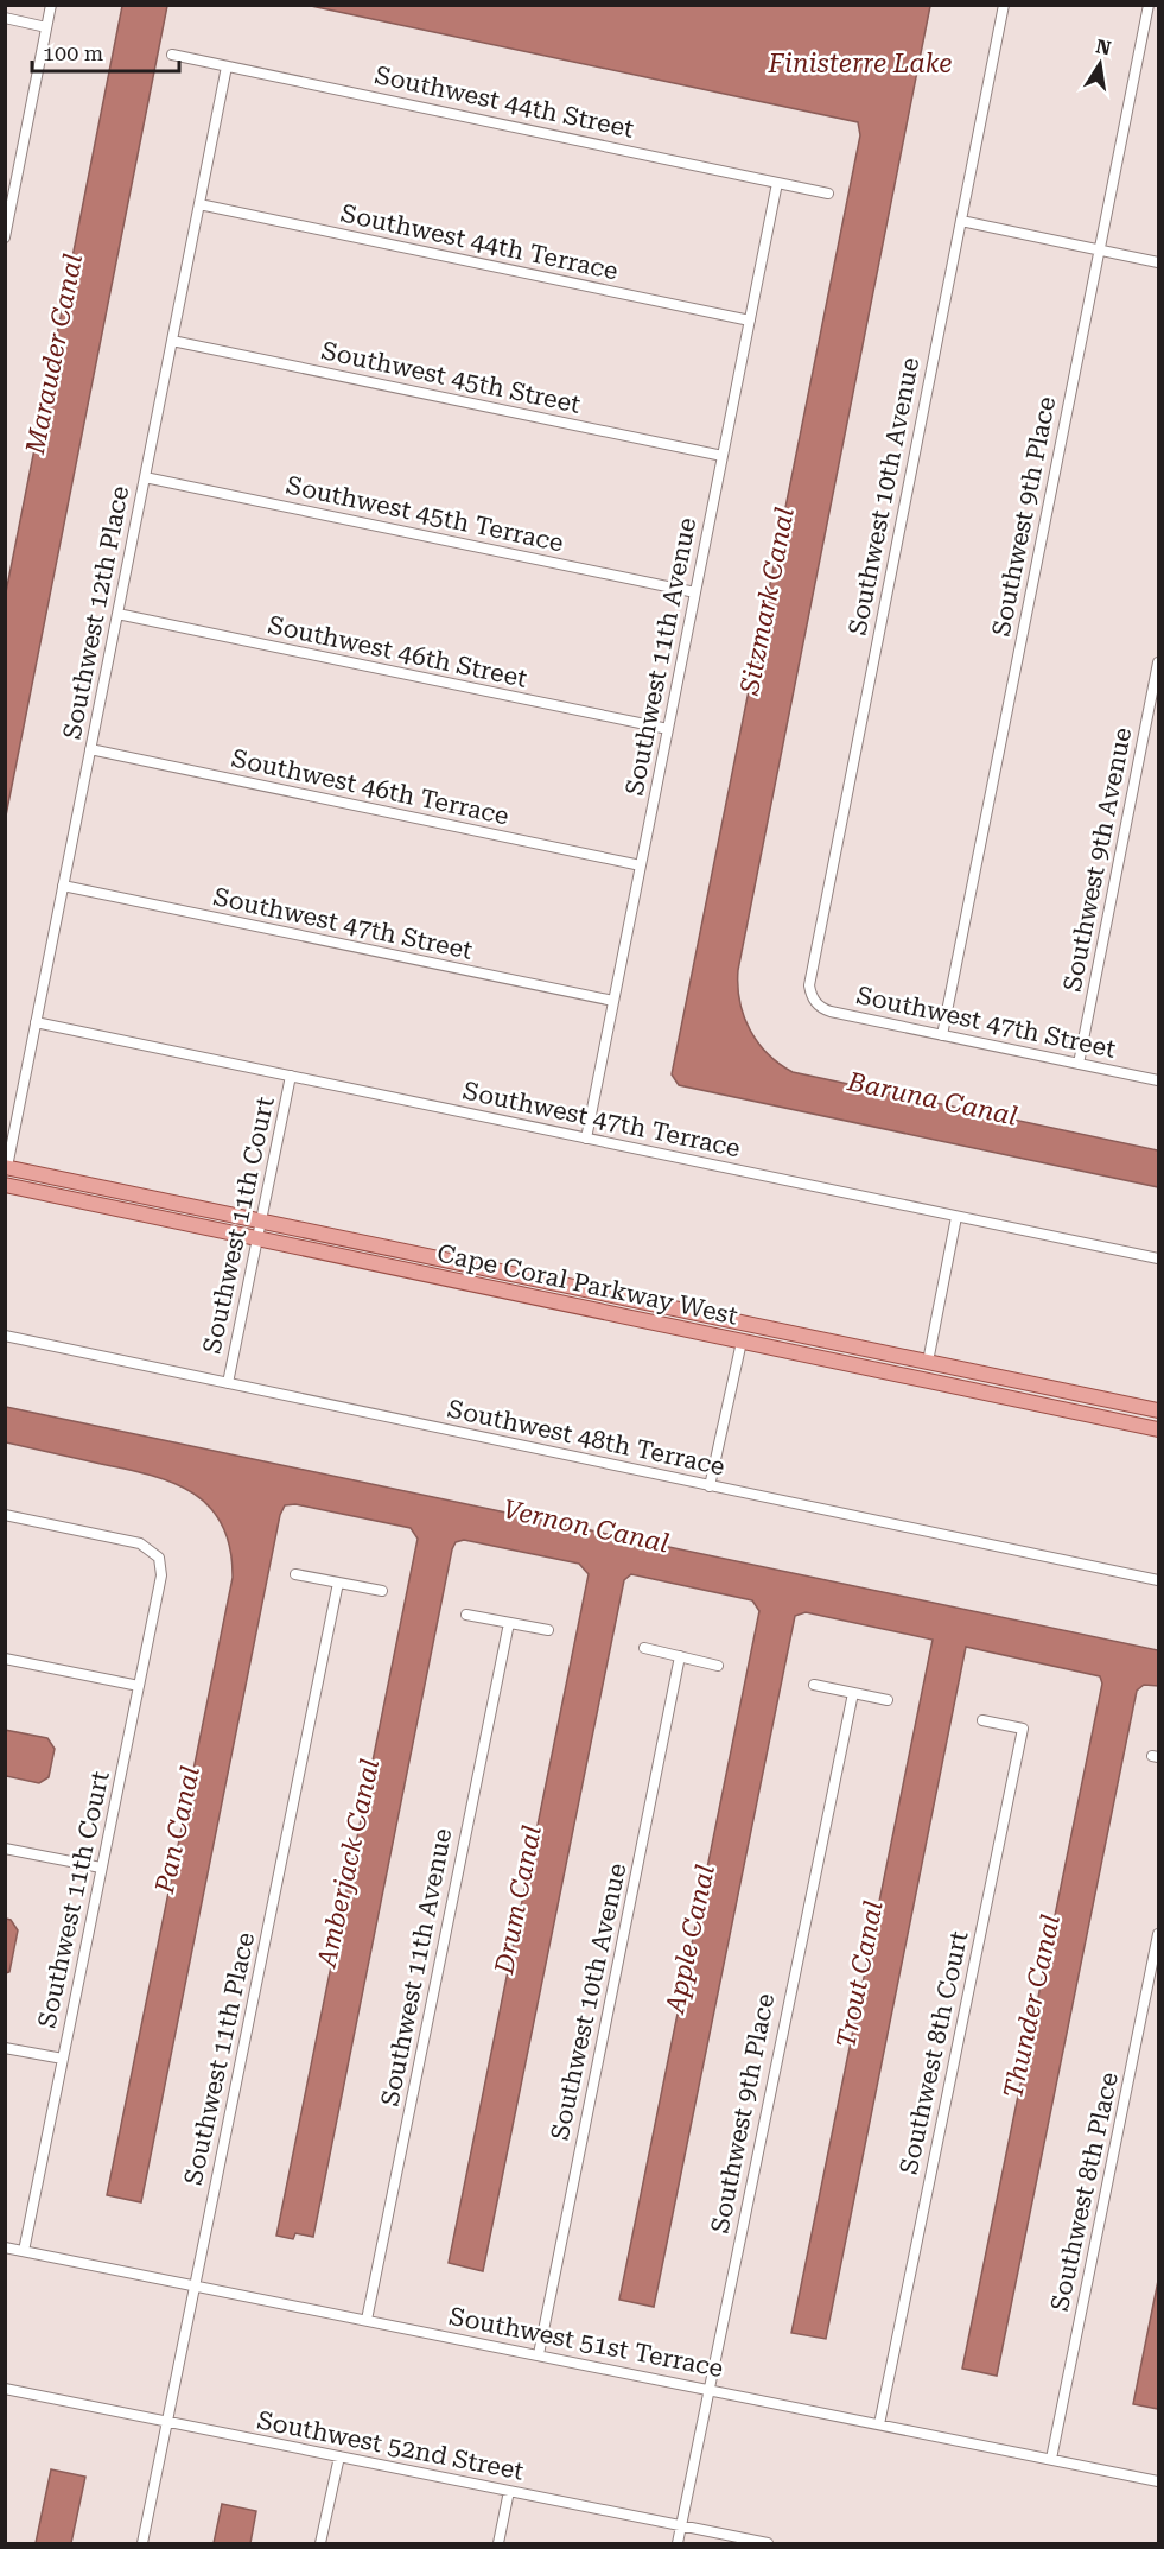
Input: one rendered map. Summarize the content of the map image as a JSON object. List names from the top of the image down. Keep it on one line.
{"streets":{"main road":["Cape Coral Parkway West"],"street":["Southwest 44th Street","Southwest 44th Terrace","Southwest 45th Street","Southwest 10th Avenue","Southwest 45th Terrace","Southwest 9th Place","Southwest 12th Place","Southwest 46th Street","Southwest 11th Avenue","Southwest 46th Terrace","Southwest 9th Avenue","Southwest 47th Street","Southwest 47th Terrace","Southwest 11th Court","Southwest 48th Terrace","Southwest 8th Court","Southwest 11th Place","Southwest 8th Place","Southwest 51st Terrace","Southwest 52nd Street"]},"crossings":[["Southwest 44th Street","Southwest 12th Place"],["Southwest 44th Street","Southwest 11th Avenue"],["Southwest 44th Terrace","Southwest 12th Place"],["Southwest 44th Terrace","Southwest 11th Avenue"],["Southwest 45th Street","Southwest 12th Place"],["Southwest 45th Street","Southwest 11th Avenue"],["Southwest 10th Avenue","Southwest 47th Street"],["Southwest 10th Avenue","Southwest 51st Terrace"],["Southwest 45th Terrace","Southwest 12th Place"],["Southwest 45th Terrace","Southwest 11th Avenue"],["Southwest 9th Place","Southwest 47th Street"],["Southwest 9th Place","Southwest 51st Terrace"],["Southwest 9th Place","Southwest 52nd Street"],["Southwest 12th Place","Southwest 46th Street"],["Southwest 12th Place","Southwest 46th Terrace"],["Southwest 12th Place","Southwest 47th Street"],["Southwest 12th Place","Southwest 47th Terrace"],["Southwest 12th Place","Cape Coral Parkway West"],["Southwest 46th Street","Southwest 11th Avenue"],["Southwest 11th Avenue","Southwest 46th Terrace"],["Southwest 11th Avenue","Southwest 47th Street"],["Southwest 11th Avenue","Southwest 47th Terrace"],["Southwest 11th Avenue","Southwest 51st Terrace"],["Southwest 9th Avenue","Southwest 47th Street"],["Southwest 47th Terrace","Southwest 11th Court"],["Southwest 11th Court","Cape Coral Parkway West"],["Southwest 11th Court","Southwest 48th Terrace"],["Southwest 11th Court","Southwest 51st Terrace"],["Southwest 8th Court","Southwest 51st Terrace"],["Southwest 11th Place","Southwest 51st Terrace"],["Southwest 11th Place","Southwest 52nd Street"],["Southwest 8th Place","Southwest 51st Terrace"]],"water":["Finisterre Lake","Marauder Canal","Sitzmark Canal","Baruna Canal","Vernon Canal","Pan Canal","Amberjack Canal","Drum Canal","Apple Canal","Trout Canal","Thunder Canal"],"scale_bar":"100 m","north":"top"}
